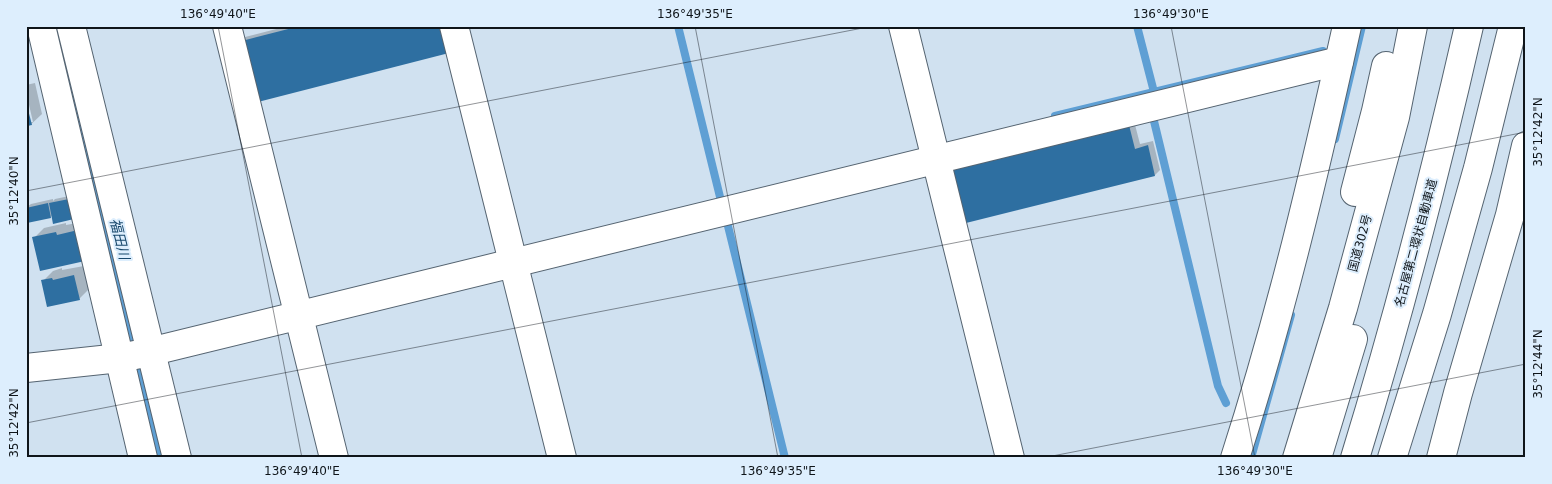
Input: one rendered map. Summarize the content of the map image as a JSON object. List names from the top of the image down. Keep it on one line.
{"streets":{"main road":["国道302号","名古屋第二環状自動車道"]},"water":["福田川"],"coordinates":["136°49'40\"E","136°49'35\"E","136°49'30\"E","35°12'42\"N","35°12'40\"N","35°12'44\"N"]}
